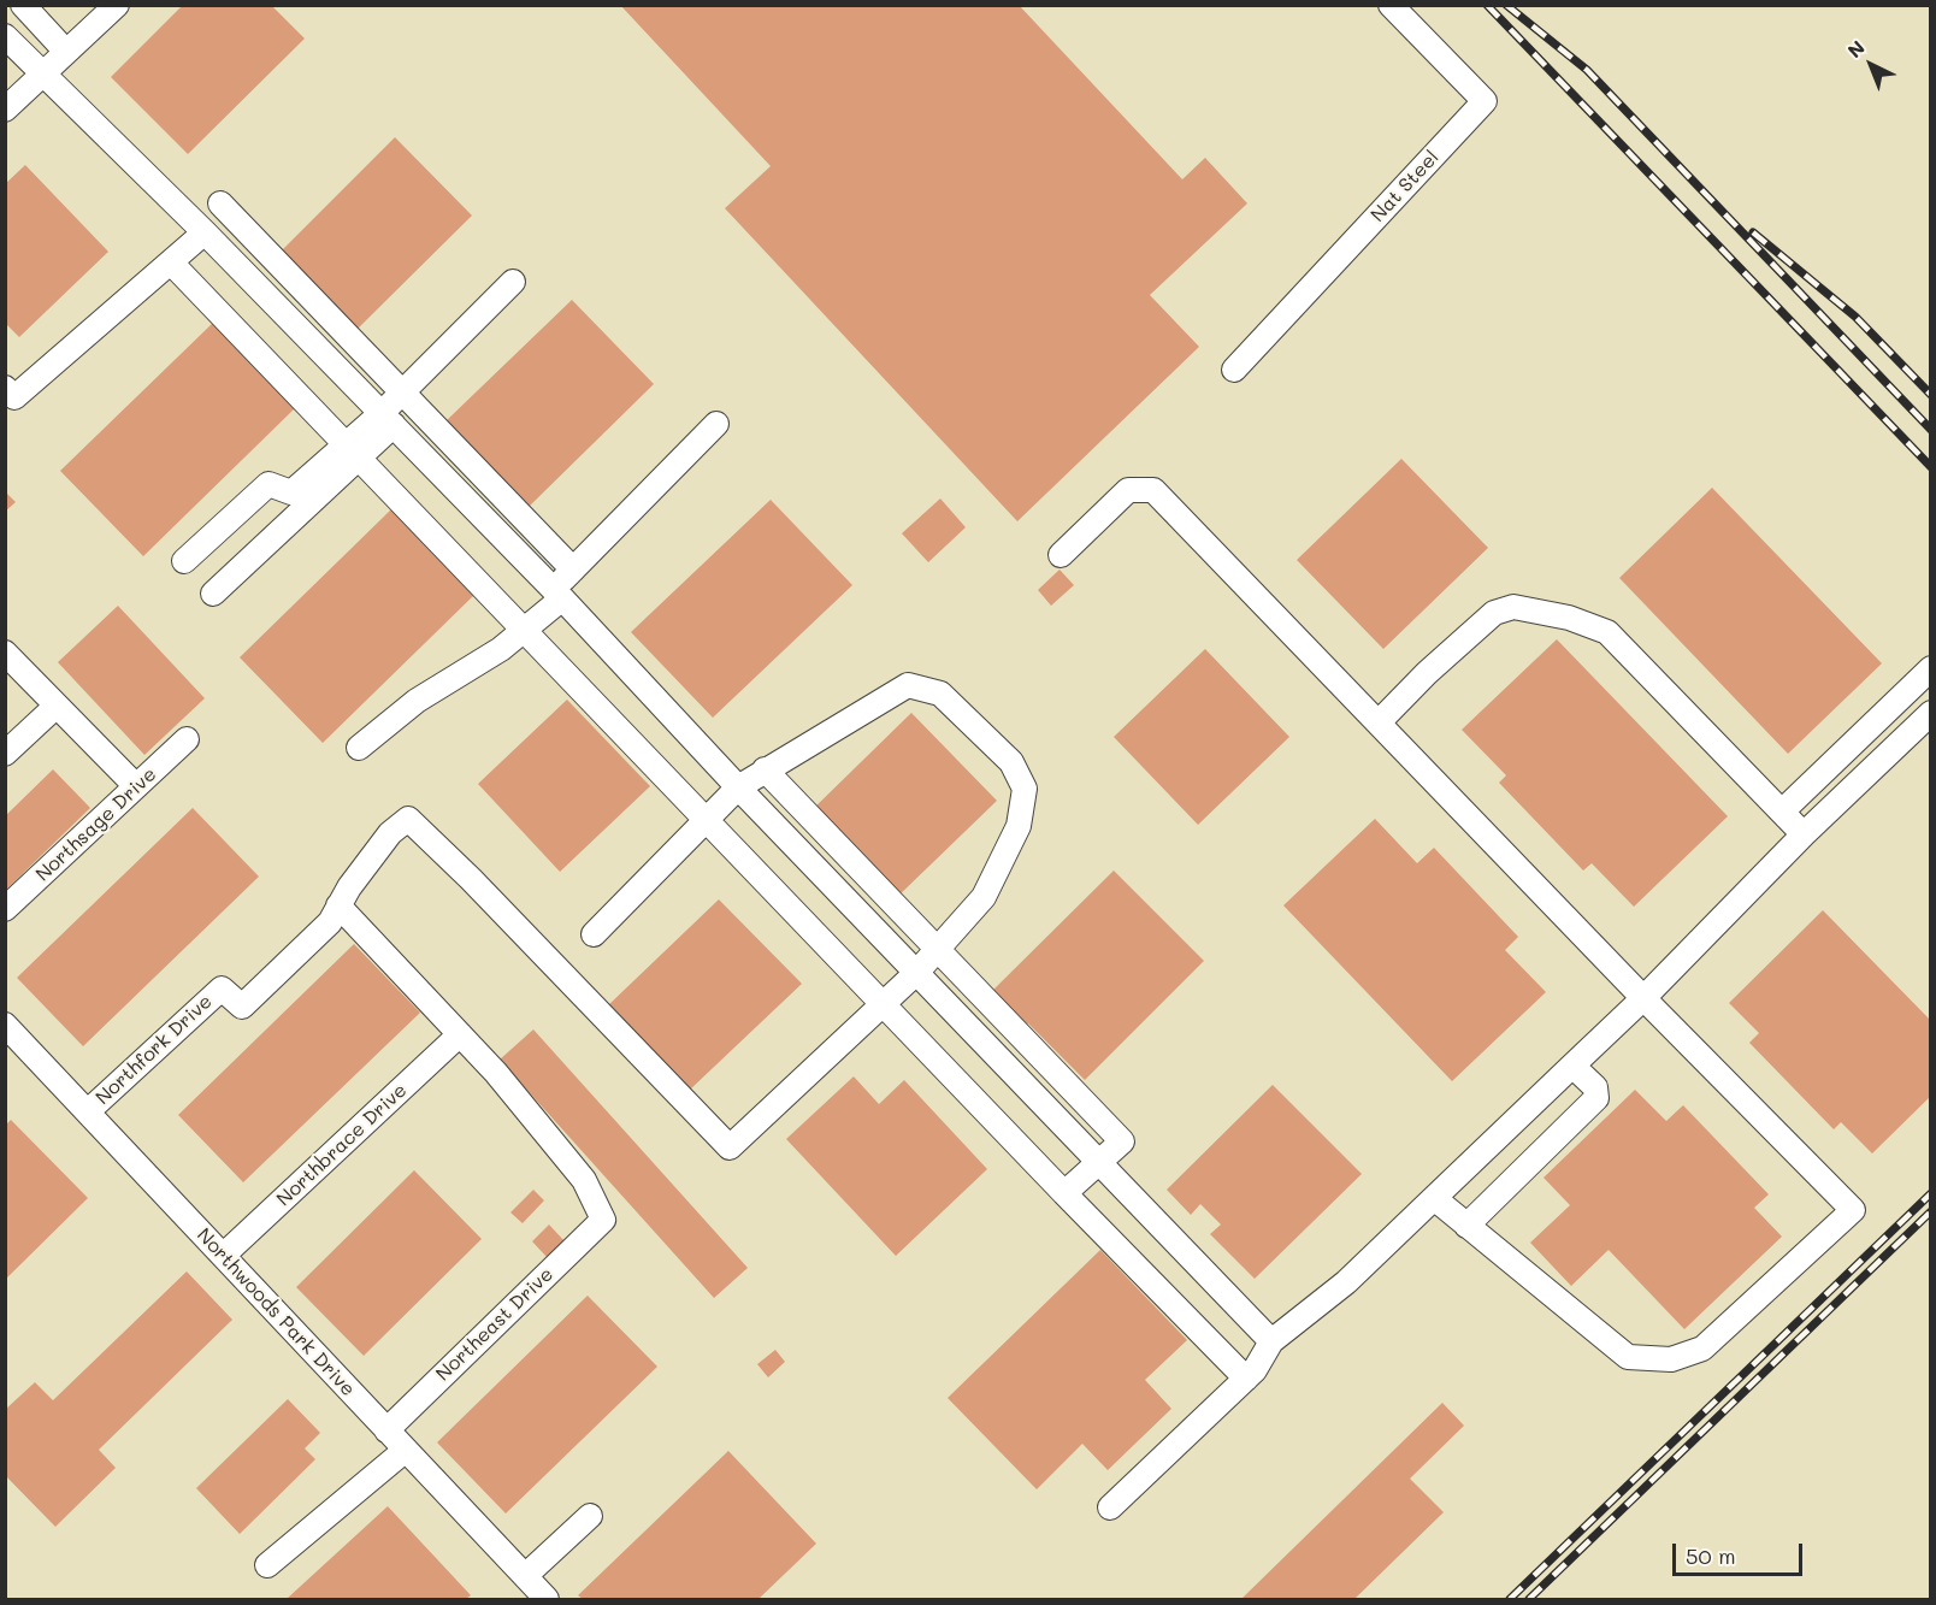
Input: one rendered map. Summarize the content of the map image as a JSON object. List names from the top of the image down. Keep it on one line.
{"streets":{"street":["Nat Steel","Northsage Drive","Northfork Drive","Northbrace Drive","Northwoods Park Drive","Northeast Drive"]},"crossings":[["Northfork Drive","Northwoods Park Drive"],["Northbrace Drive","Northwoods Park Drive"],["Northbrace Drive","Northeast Drive"],["Northwoods Park Drive","Northeast Drive"]],"scale_bar":"50 m","north":"top left"}
